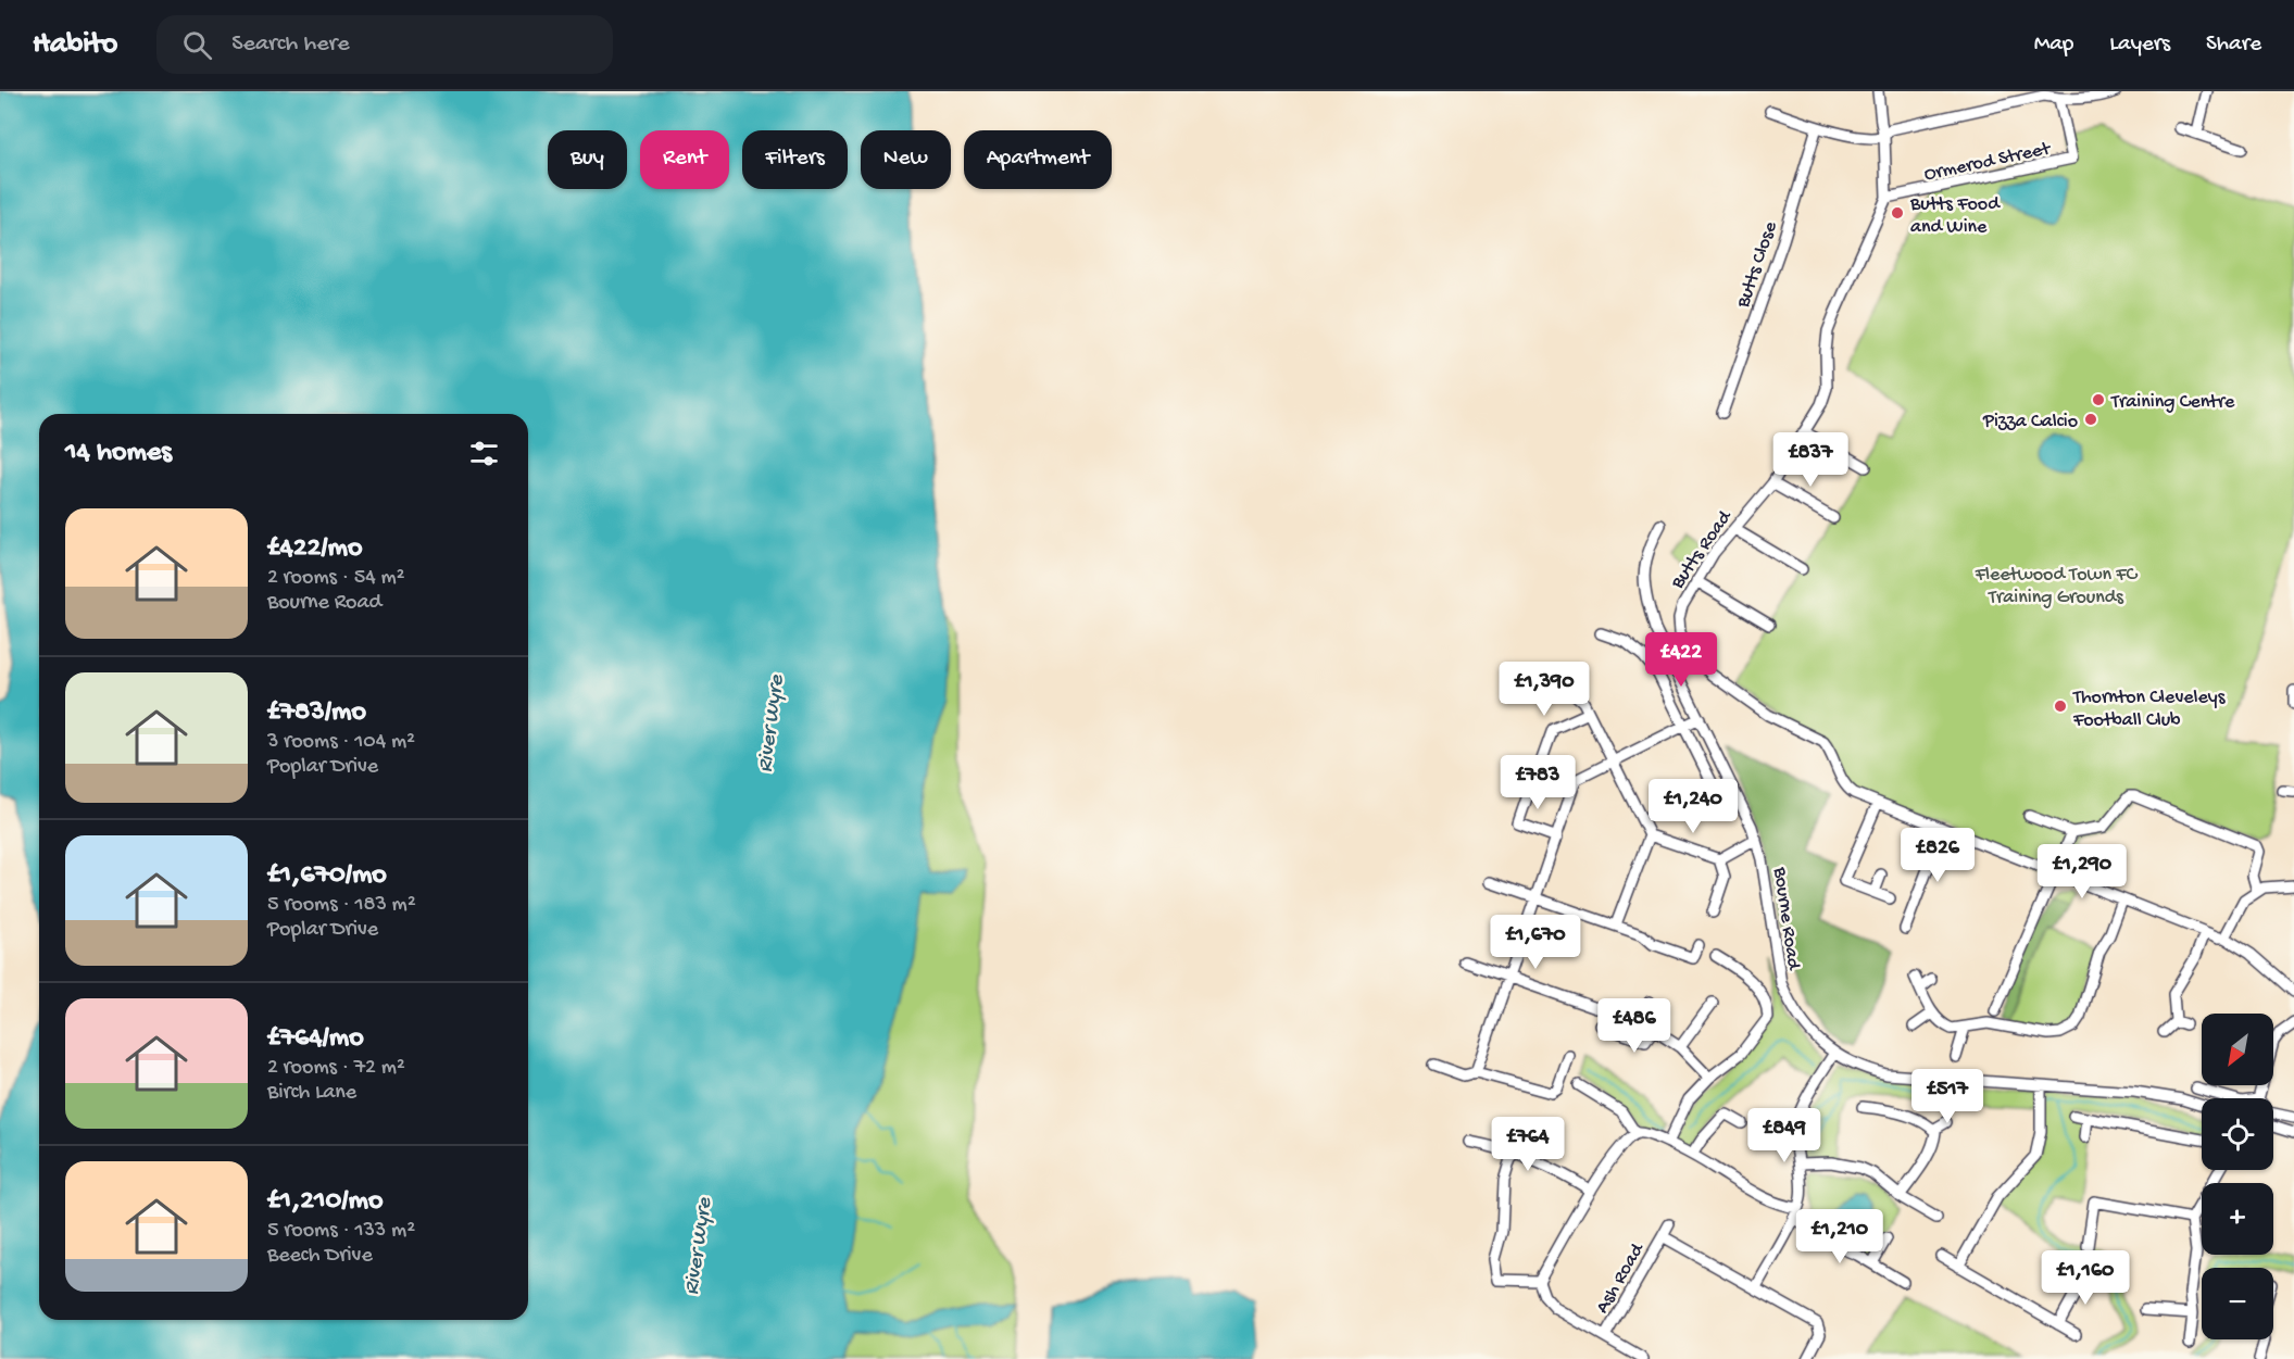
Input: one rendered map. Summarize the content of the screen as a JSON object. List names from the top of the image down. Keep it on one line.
{"streets":{"street":["Ormerod Street","Butts Close","Butts Road","Bourne Road","Ash Road"]},"crossings":[["Ormerod Street","Butts Road"]],"water":["River Wyre"],"parks":["Fleetwood Town FC Training Grounds"],"places":["Butts Food and Wine","Training Centre","Pizza Calcio","Thornton Cleveleys Football Club"],"north":"bottom left","page":{"header":"Habito","search":"Search here","nav":["Map","Layers","Share"],"chip":["Buy","Rent","Filters","New","Apartment"],"heading":"14 homes","price":["£837","£422","£1,390","£783","£1,240","£826","£1,290","£1,670","£486","£517","£849","£764","£1,210","£1,160"],"list":[{"name":"£422/mo","note":"2 rooms · 54 m² · Bourne Road"},{"name":"£783/mo","note":"3 rooms · 104 m² · Poplar Drive"},{"name":"£1,670/mo","note":"5 rooms · 183 m² · Poplar Drive"},{"name":"£764/mo","note":"2 rooms · 72 m² · Birch Lane"},{"name":"£1,210/mo","note":"5 rooms · 133 m² · Beech Drive"}],"map_buttons":["+","−"]}}
